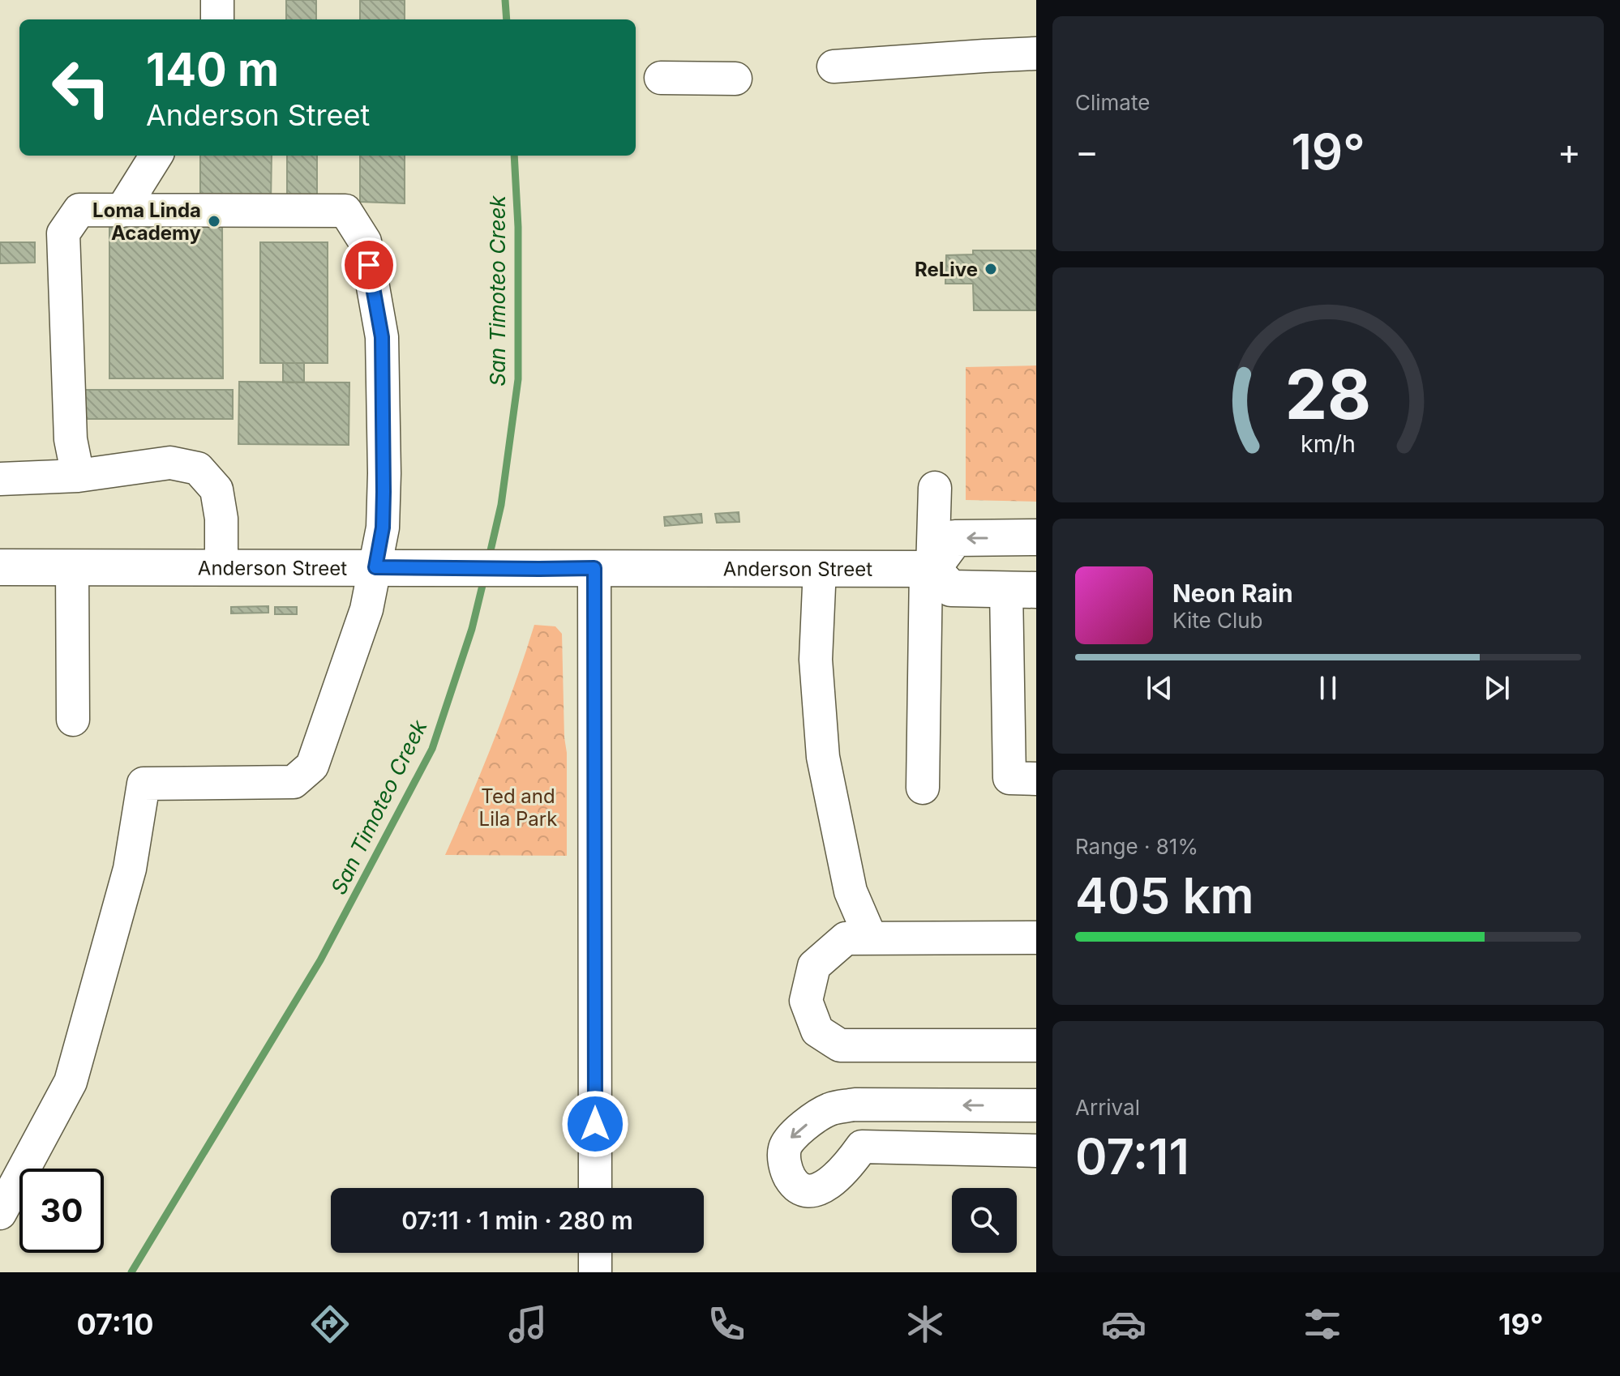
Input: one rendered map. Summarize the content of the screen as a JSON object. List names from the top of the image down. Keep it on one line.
{"streets":{"main road":["Anderson Street"]},"water":["San Timoteo Creek"],"parks":["Ted and Lila Park"],"places":["Loma Linda Academy","ReLive"],"page":{"tile":["Climate",["Range · 81%","405 km"],["Arrival","07:11"]],"turn":["140 m","Anderson Street"],"heat":["−","19°","+"],"song":["Neon Rain","Kite Club"],"limit":"30","trip":"07:11 · 1 min · 280 m","tabs":["07:10","19°"],"gauge":["28","km/h"]}}
